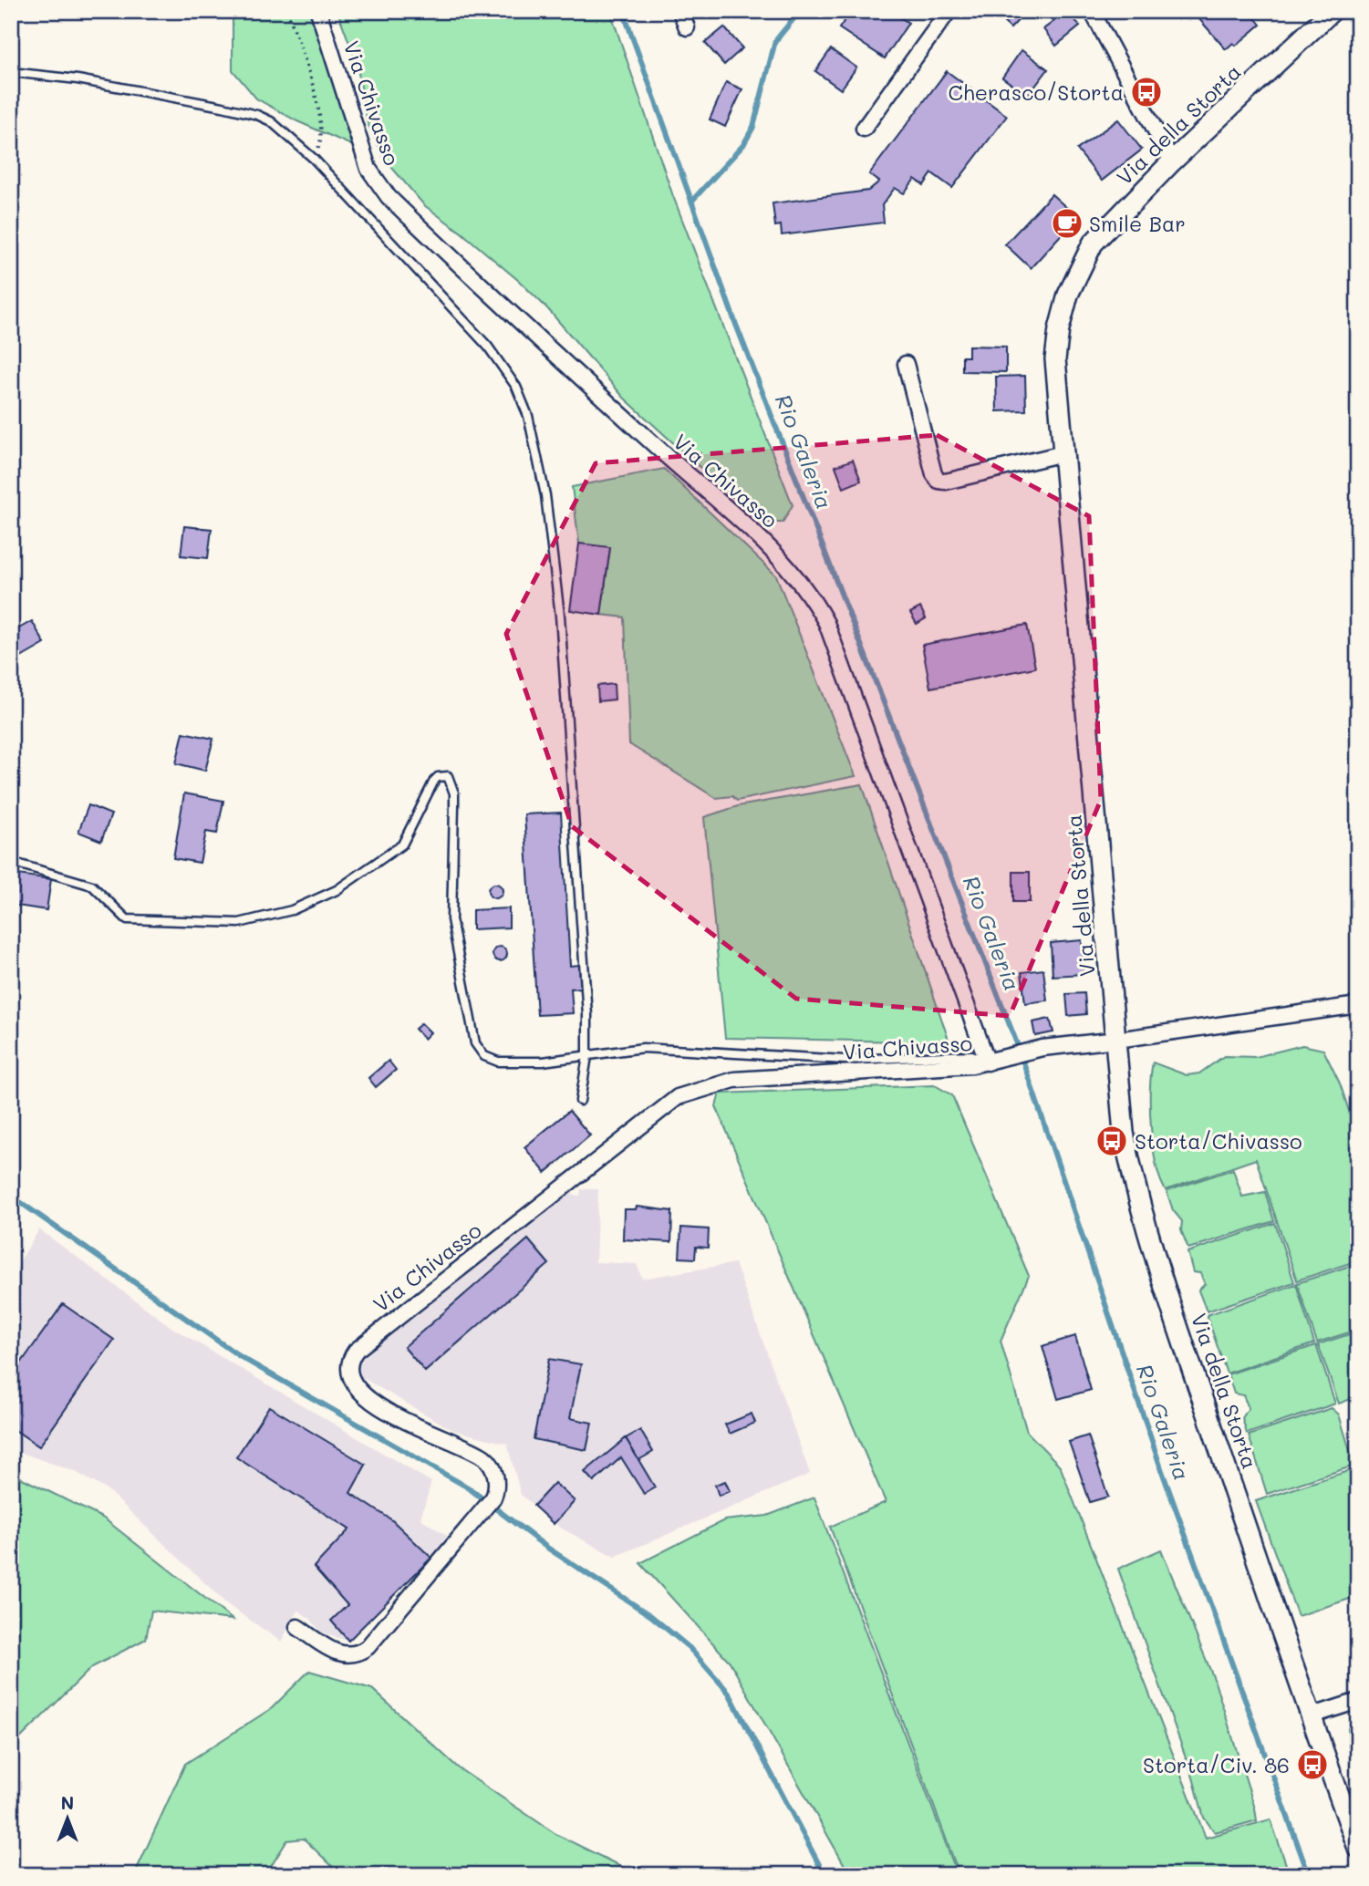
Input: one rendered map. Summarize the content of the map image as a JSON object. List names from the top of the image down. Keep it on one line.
{"streets":{"main road":["Via della Storta"],"street":["Via Chivasso"]},"crossings":[["Via Chivasso","Via della Storta"]],"water":["Rio Galeria"],"places":{"bus stop":["Cherasco/Storta","Storta/Chivasso","Storta/Civ. 86"],"cafe":["Smile Bar"]},"north":"top"}
